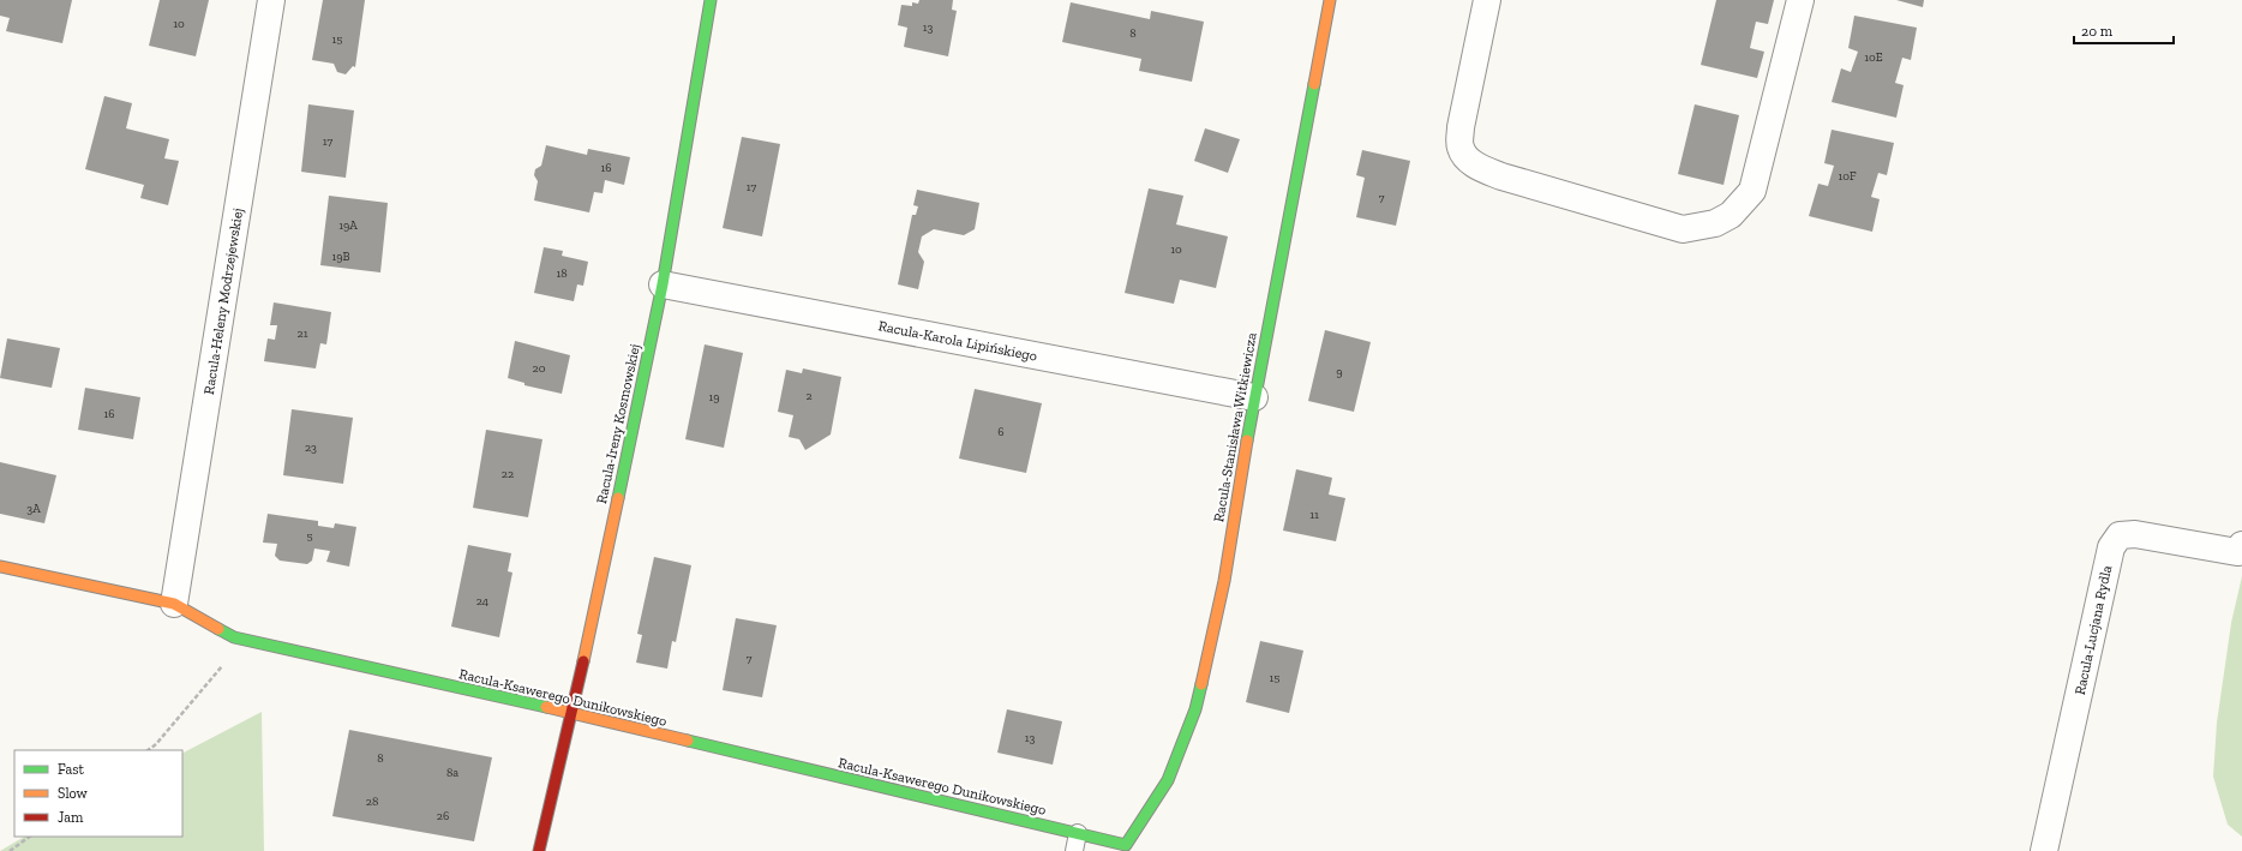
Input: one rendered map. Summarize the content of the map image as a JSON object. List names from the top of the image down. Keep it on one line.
{"streets":{"street":["Racula-Heleny Modrzejewskiej","Racula-Karola Lipińskiego","Racula-Ireny Kosmowskiej","Racula-Stanisława Witkiewicza","Racula-Lucjana Rydla","Racula-Ksawerego Dunikowskiego"]},"crossings":[["Racula-Heleny Modrzejewskiej","Racula-Ksawerego Dunikowskiego"],["Racula-Karola Lipińskiego","Racula-Ireny Kosmowskiej"],["Racula-Karola Lipińskiego","Racula-Stanisława Witkiewicza"],["Racula-Ireny Kosmowskiej","Racula-Ksawerego Dunikowskiego"],["Racula-Stanisława Witkiewicza","Racula-Ksawerego Dunikowskiego"]],"house_numbers":["10","13","8","15","10E","17","16","10F","17","7","19A","10","19B","18","21","20","9","2","19","16","6","23","22","3A","11","5","24","7","15","13","8","8a","28","26"],"legend":["Fast","Slow","Jam"],"scale_bar":"20 m"}
